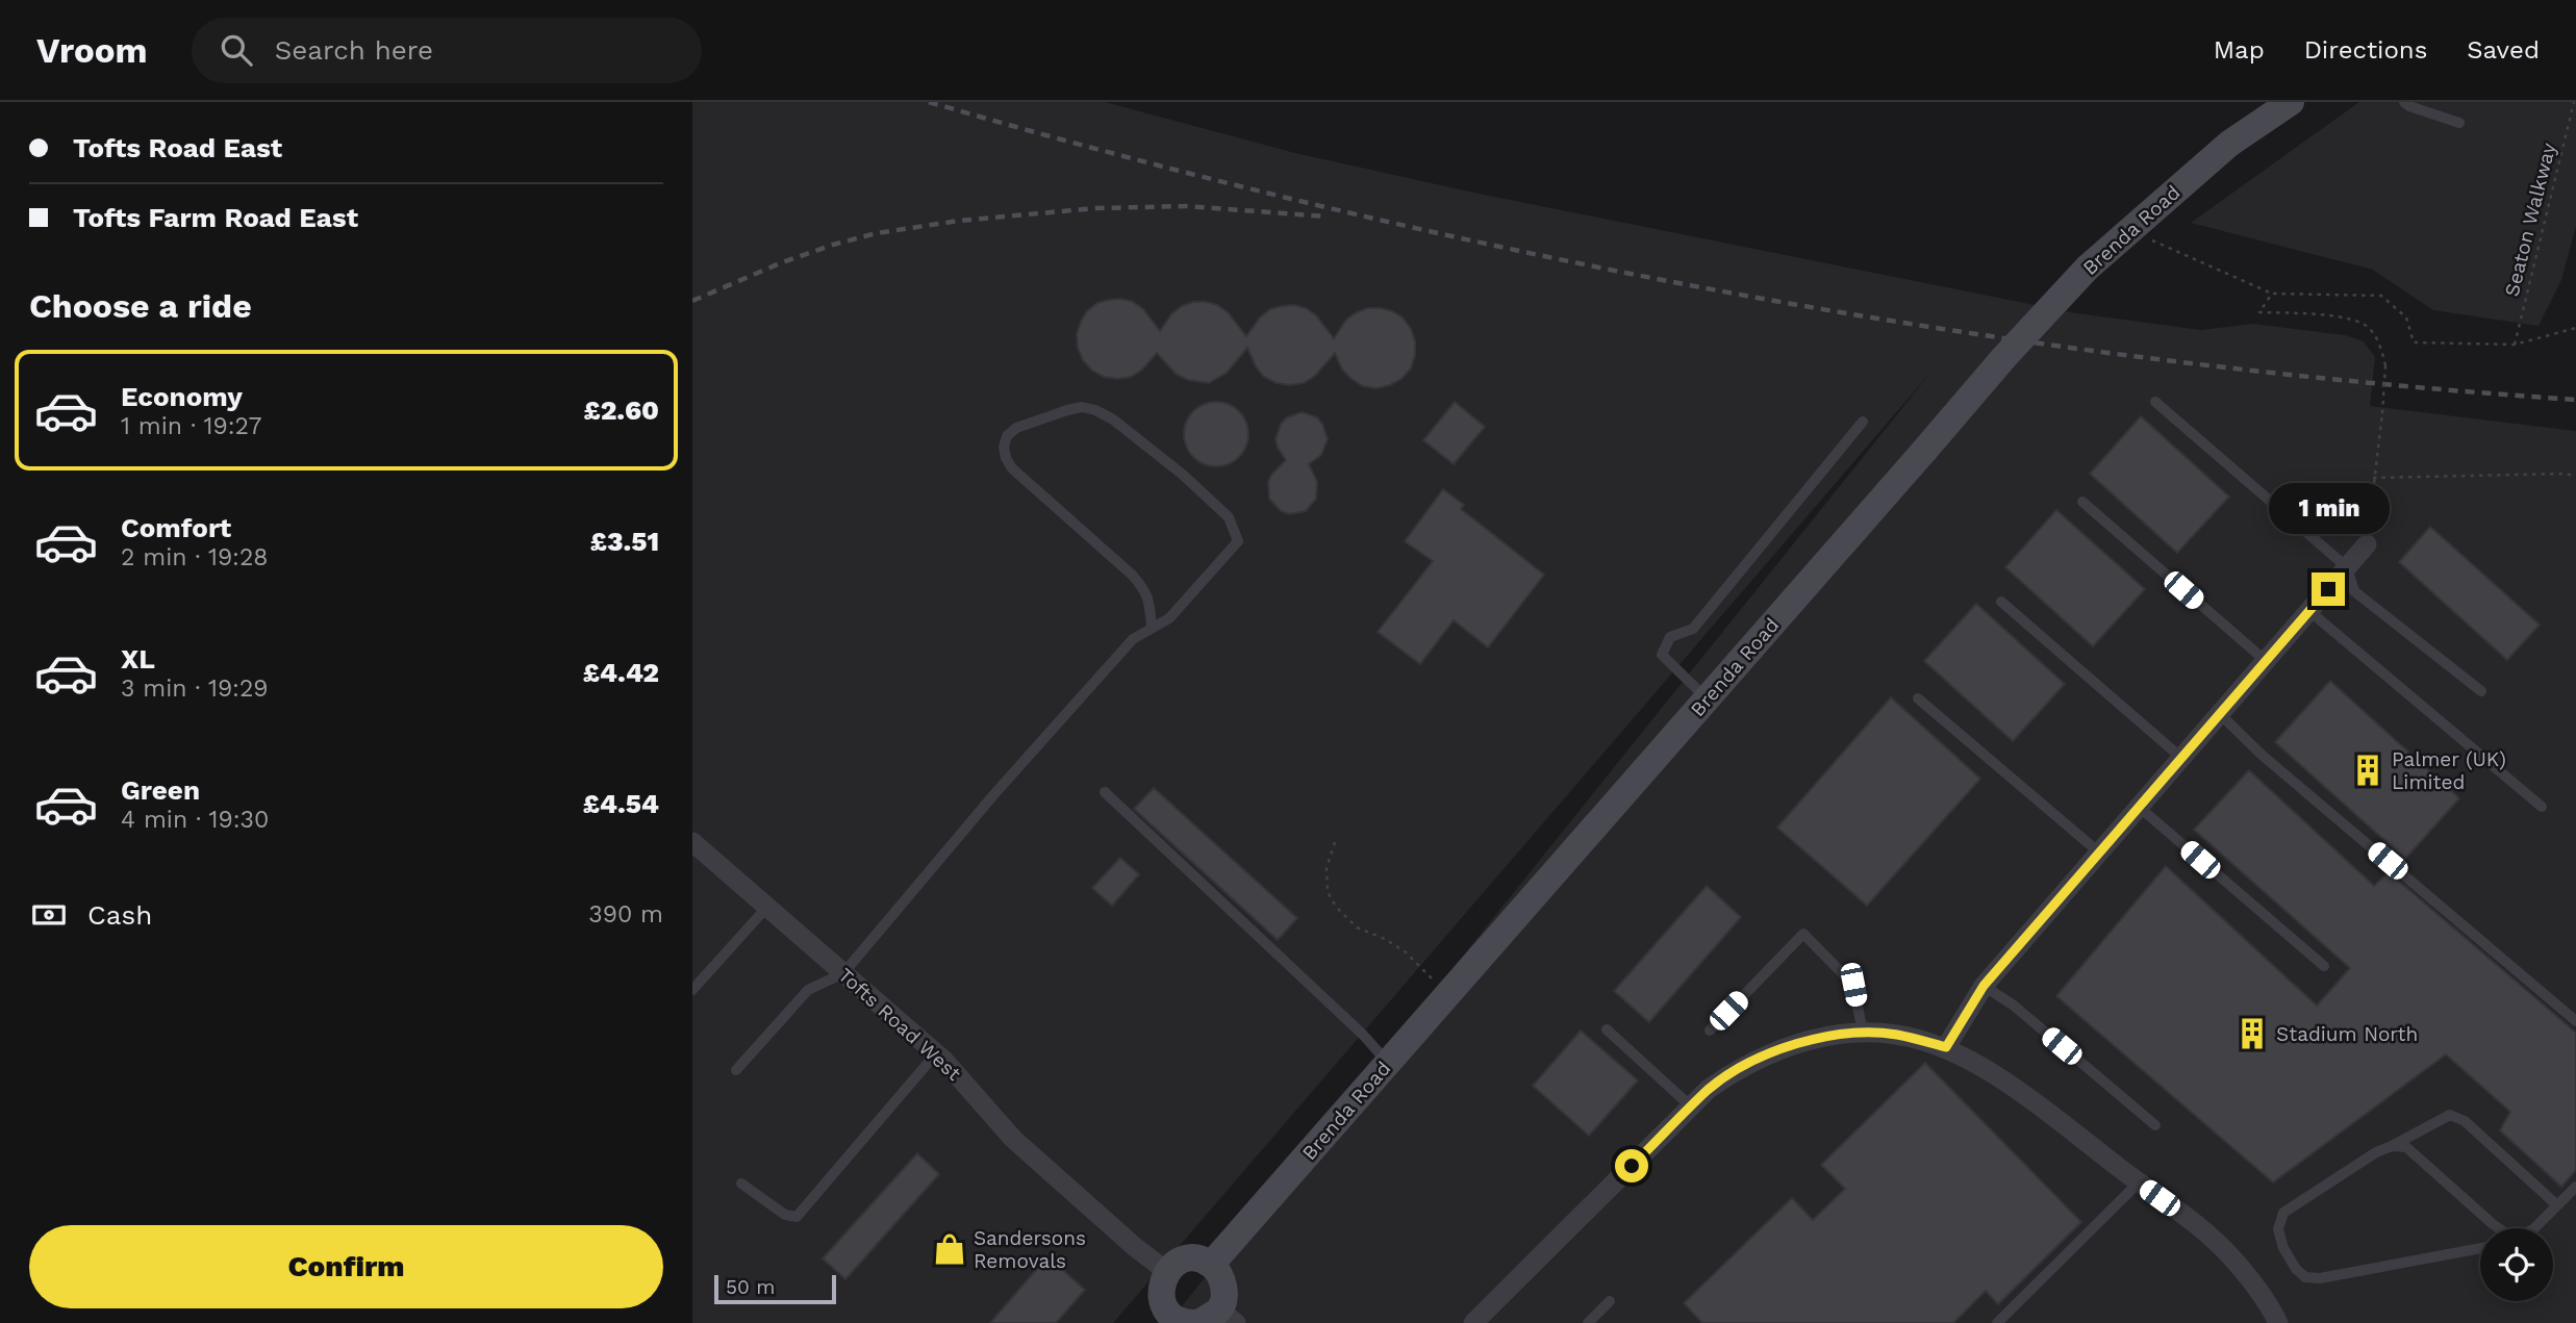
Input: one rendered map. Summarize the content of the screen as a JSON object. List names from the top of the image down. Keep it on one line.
{"streets":{"main road":["Brenda Road"],"street":["Tofts Road West"],"path":["Seaton Walkway"]},"places":{"building":["Palmer (UK) Limited","Stadium North"],"shop":["Sandersons Removals"]},"scale_bar":"50 m","page":{"header":"Vroom","search":"Search here","nav":["Map","Directions","Saved"],"banner":["Tofts Road East","Tofts Farm Road East"],"heading":"Choose a ride","list":[{"name":"Economy","note":"1 min · 19:27","value":"£2.60"},{"name":"Comfort","note":"2 min · 19:28","value":"£3.51"},{"name":"XL","note":"3 min · 19:29","value":"£4.42"},{"name":"Green","note":"4 min · 19:30","value":"£4.54"}],"bubble":"1 min","pay":["Cash","390 m"],"buttons":"Confirm","scale":"50 m"}}
